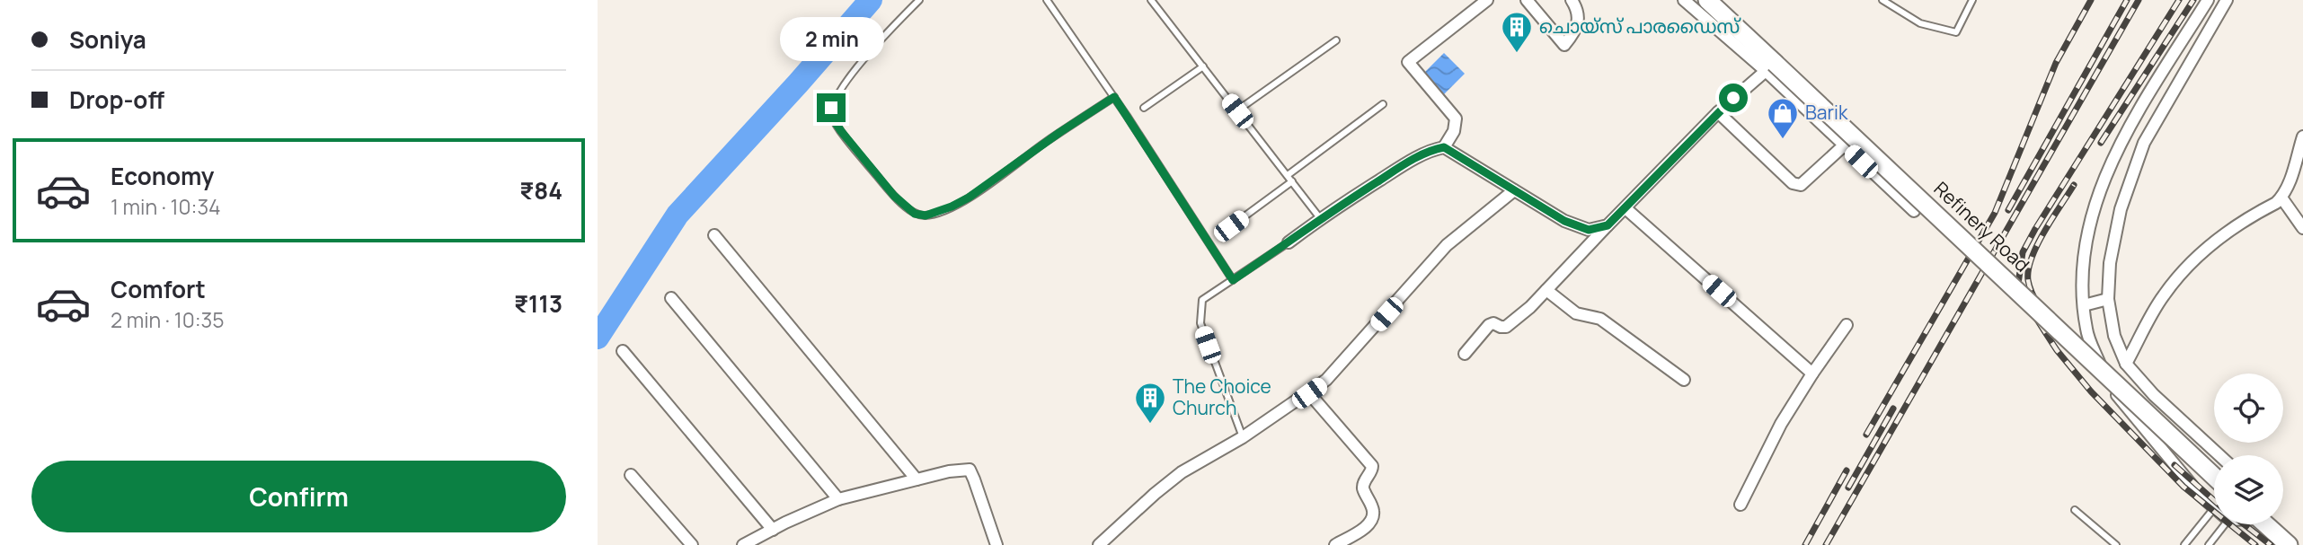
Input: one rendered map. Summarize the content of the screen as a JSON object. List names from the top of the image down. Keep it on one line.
{"streets":{"highway":["Refinery Road"]},"places":{"building":["ചൊയ്സ് പാരഡൈസ്","The Choice Church"],"shop":["Barik"]},"page":{"banner":["Soniya","Drop-off"],"bubble":"2 min","list":[{"name":"Economy","note":"1 min · 10:34","value":"₹84"},{"name":"Comfort","note":"2 min · 10:35","value":"₹113"}],"buttons":"Confirm"}}
